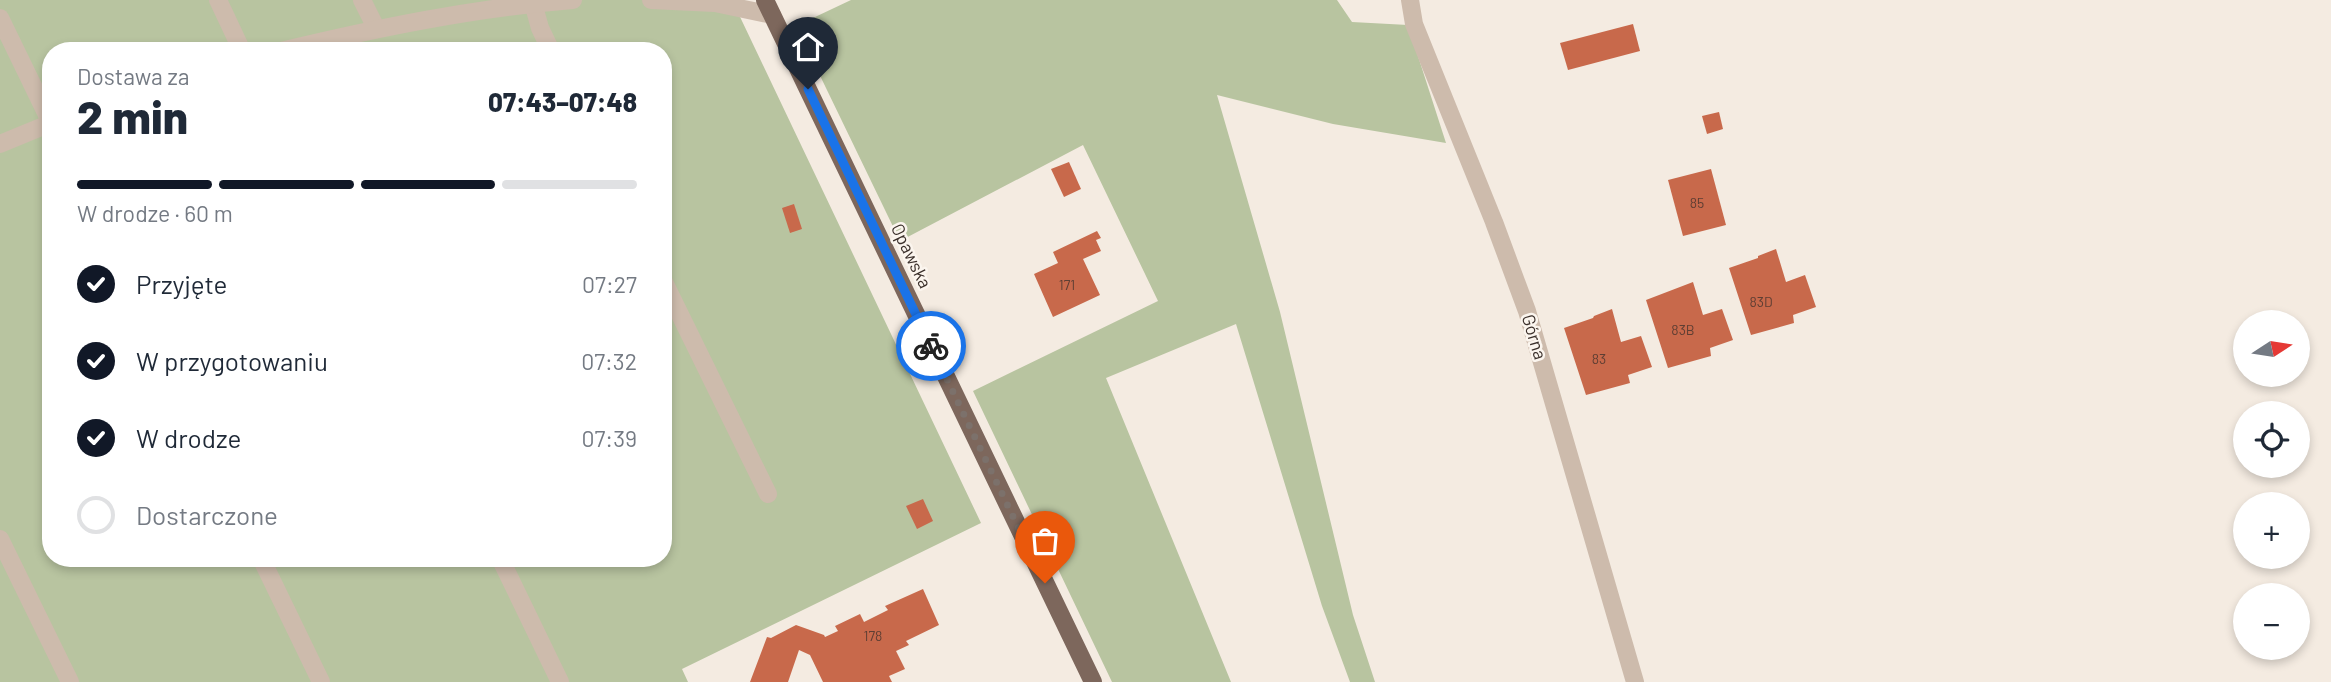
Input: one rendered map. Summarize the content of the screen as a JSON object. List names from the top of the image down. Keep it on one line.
{"streets":{"main road":["Opawska"],"street":["Górna"]},"house_numbers":["85","171","83D","83B","83","178"],"north":"right","page":{"heading":["2 min","Dostawa za","07:43–07:48"],"bar":"W drodze · 60 m","list":[["Przyjęte","07:27"],["W przygotowaniu","07:32"],["W drodze","07:39"],"Dostarczone"],"map_buttons":["+","−"]}}
